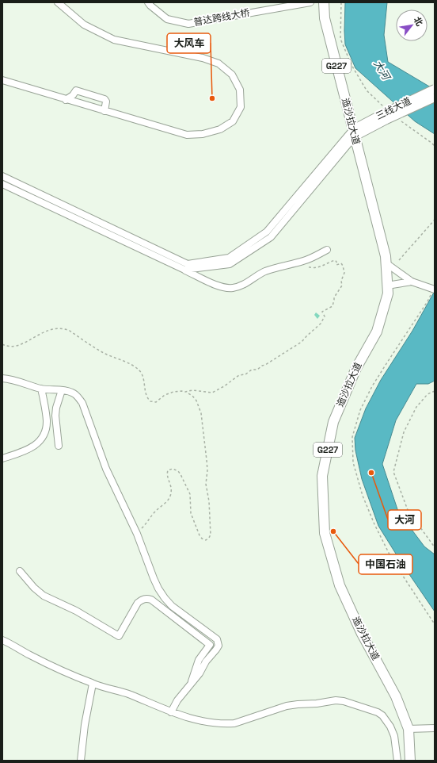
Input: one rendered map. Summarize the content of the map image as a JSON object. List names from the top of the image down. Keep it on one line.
{"streets":{"highway":["G227","迤沙拉大道"],"main road":["三线大道"],"street":["普达跨线大桥"]},"crossings":[["三线大道","迤沙拉大道"]],"water":["大河"],"places":["大风车","大河","中国石油"],"north":"top right"}
